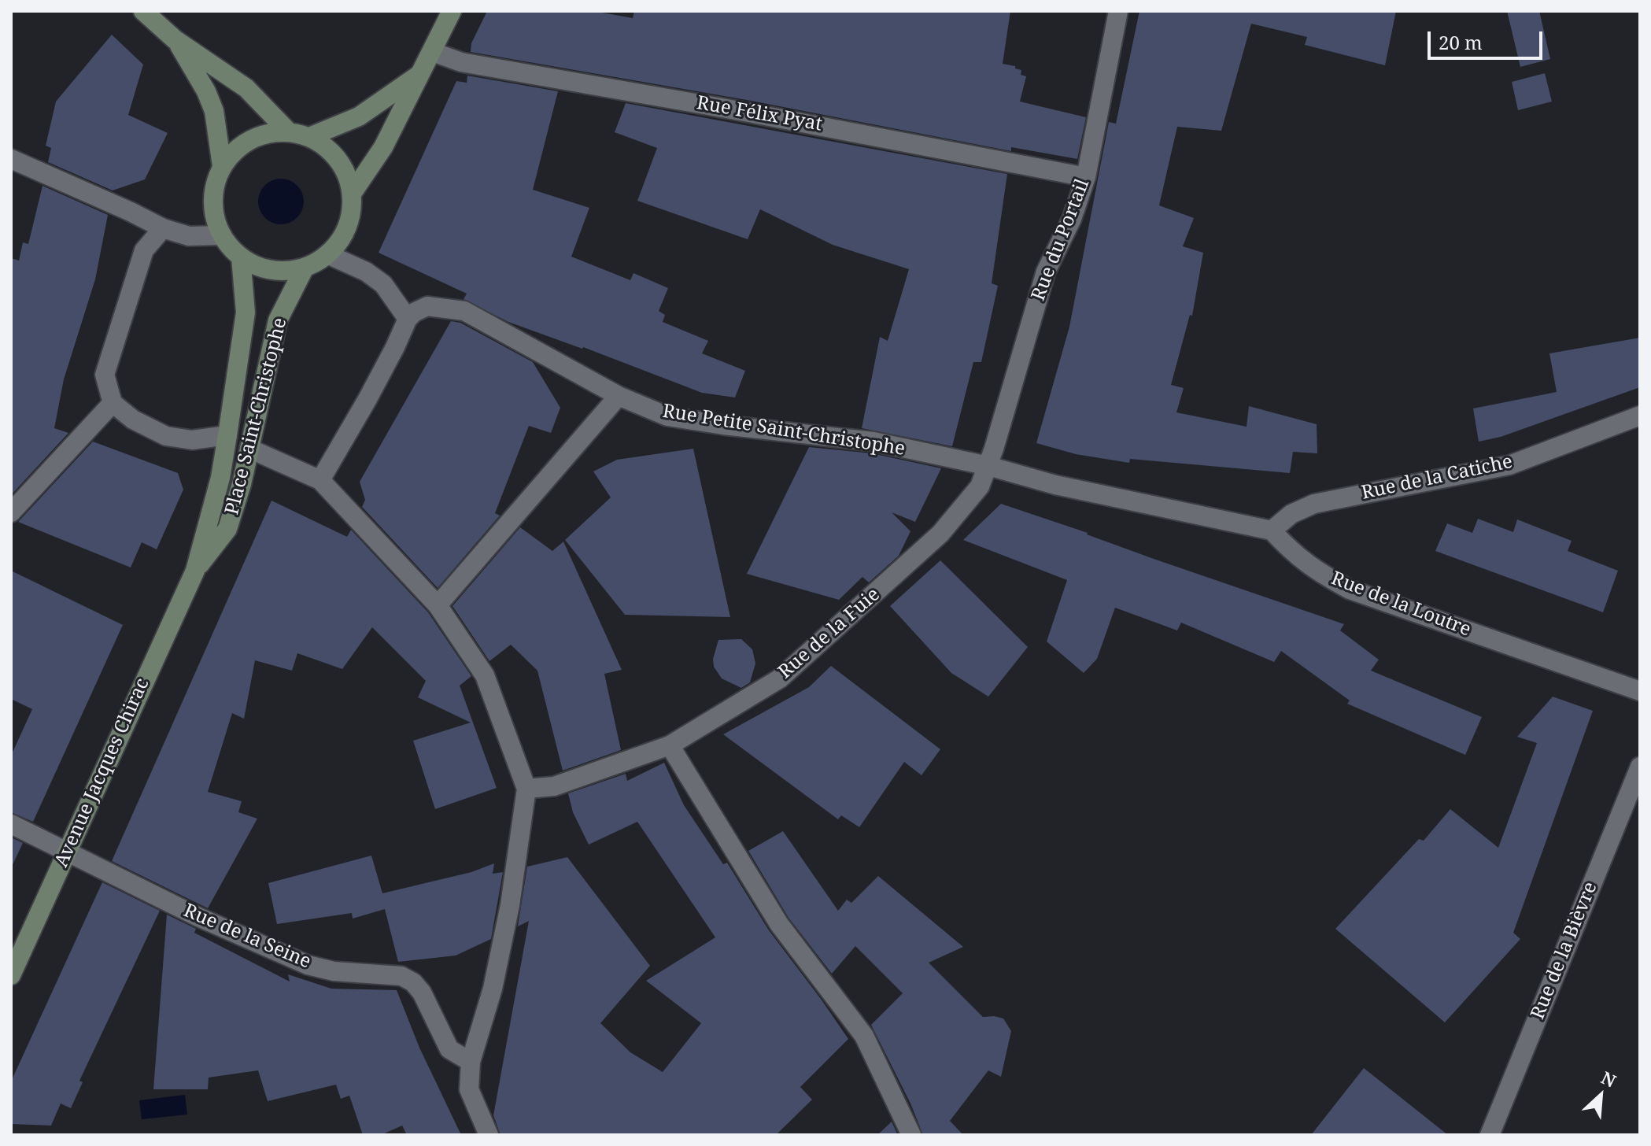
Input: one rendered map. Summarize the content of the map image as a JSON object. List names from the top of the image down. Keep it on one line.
{"streets":{"main road":["Place Saint-Christophe","Avenue Jacques Chirac"],"street":["Rue Félix Pyat","Rue du Portail","Rue Petite Saint-Christophe","Rue de la Catiche","Rue de la Loutre","Rue de la Fuie","Rue de la Seine","Rue de la Bièvre"]},"crossings":[["Rue Félix Pyat","Rue du Portail"],["Rue du Portail","Rue Petite Saint-Christophe"],["Rue du Portail","Rue de la Fuie"],["Place Saint-Christophe","Avenue Jacques Chirac"],["Rue Petite Saint-Christophe","Rue de la Fuie"],["Rue de la Catiche","Rue de la Loutre"],["Avenue Jacques Chirac","Rue de la Seine"]],"scale_bar":"20 m","north":"top right"}
